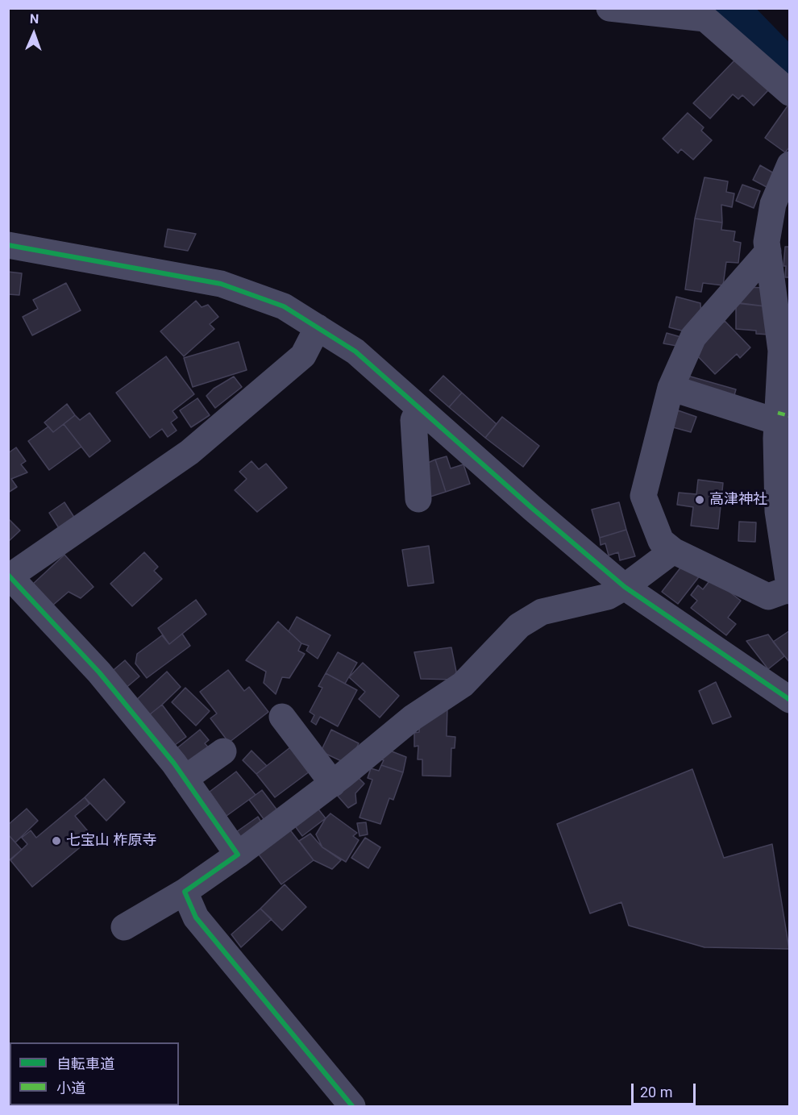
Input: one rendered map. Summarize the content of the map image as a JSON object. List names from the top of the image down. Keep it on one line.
{"places":["高津神社","七宝山 柞原寺"],"legend":["自転車道","小道"],"scale_bar":"20 m","north":"top"}
